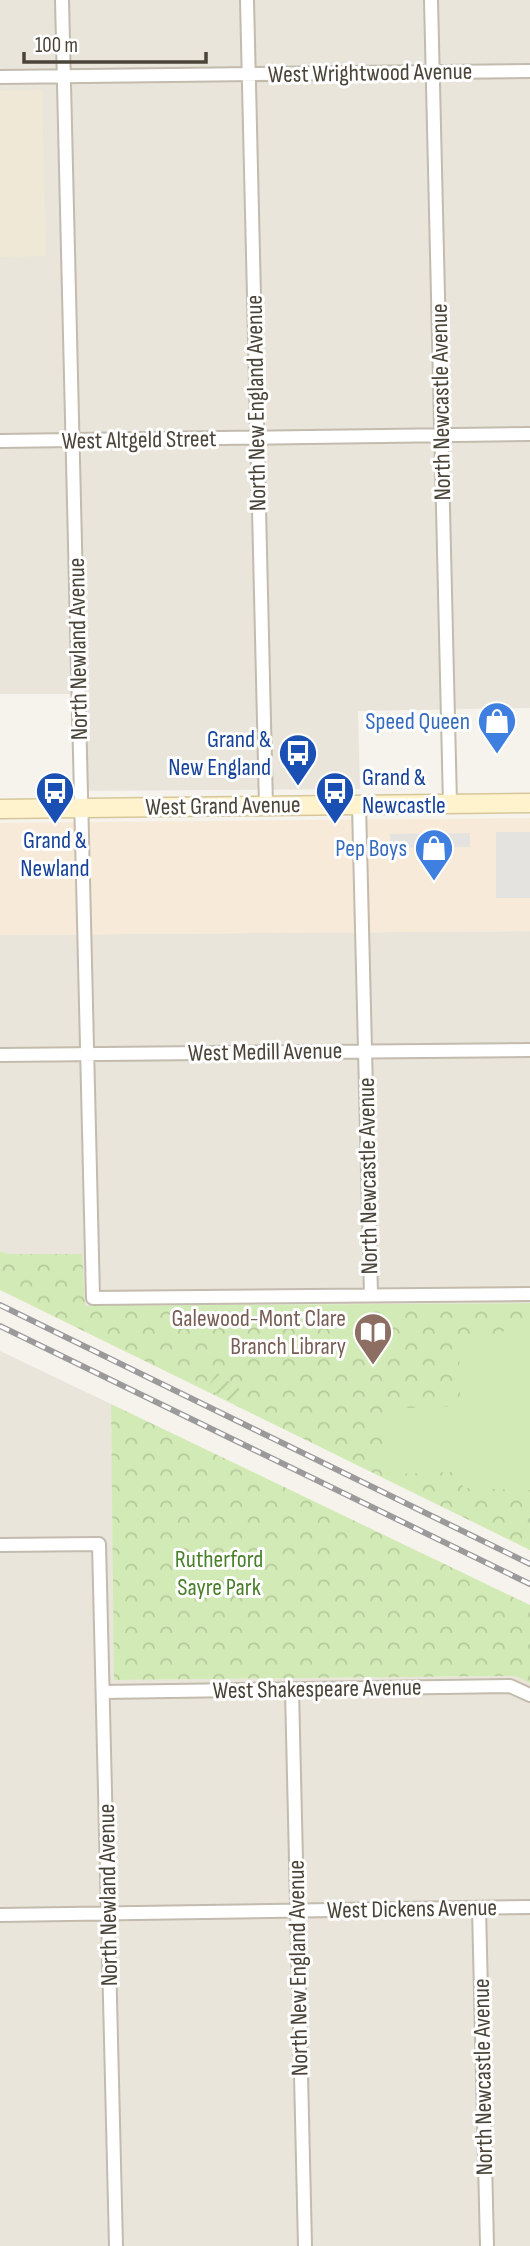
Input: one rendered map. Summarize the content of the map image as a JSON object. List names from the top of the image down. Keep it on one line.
{"streets":{"main road":["West Grand Avenue"],"street":["West Wrightwood Avenue","North Newcastle Avenue","North New England Avenue","West Altgeld Street","North Newland Avenue","West Medill Avenue","West Shakespeare Avenue","West Dickens Avenue"]},"crossings":[["West Wrightwood Avenue","North Newcastle Avenue"],["West Wrightwood Avenue","North New England Avenue"],["West Wrightwood Avenue","North Newland Avenue"],["North Newcastle Avenue","West Altgeld Street"],["North Newcastle Avenue","North Newland Avenue"],["North Newcastle Avenue","West Grand Avenue"],["North Newcastle Avenue","West Medill Avenue"],["North Newcastle Avenue","West Dickens Avenue"],["North New England Avenue","West Altgeld Street"],["North New England Avenue","West Grand Avenue"],["North New England Avenue","West Shakespeare Avenue"],["North New England Avenue","West Dickens Avenue"],["West Altgeld Street","North Newland Avenue"],["North Newland Avenue","West Grand Avenue"],["North Newland Avenue","West Medill Avenue"],["North Newland Avenue","West Shakespeare Avenue"],["North Newland Avenue","West Dickens Avenue"]],"parks":["Rutherford Sayre Park"],"places":{"shop":["Speed Queen","Pep Boys"],"bus stop":["Grand & New England","Grand & Newland","Grand & Newcastle"],"library":["Galewood-Mont Clare Branch Library"]},"scale_bar":"100 m"}
